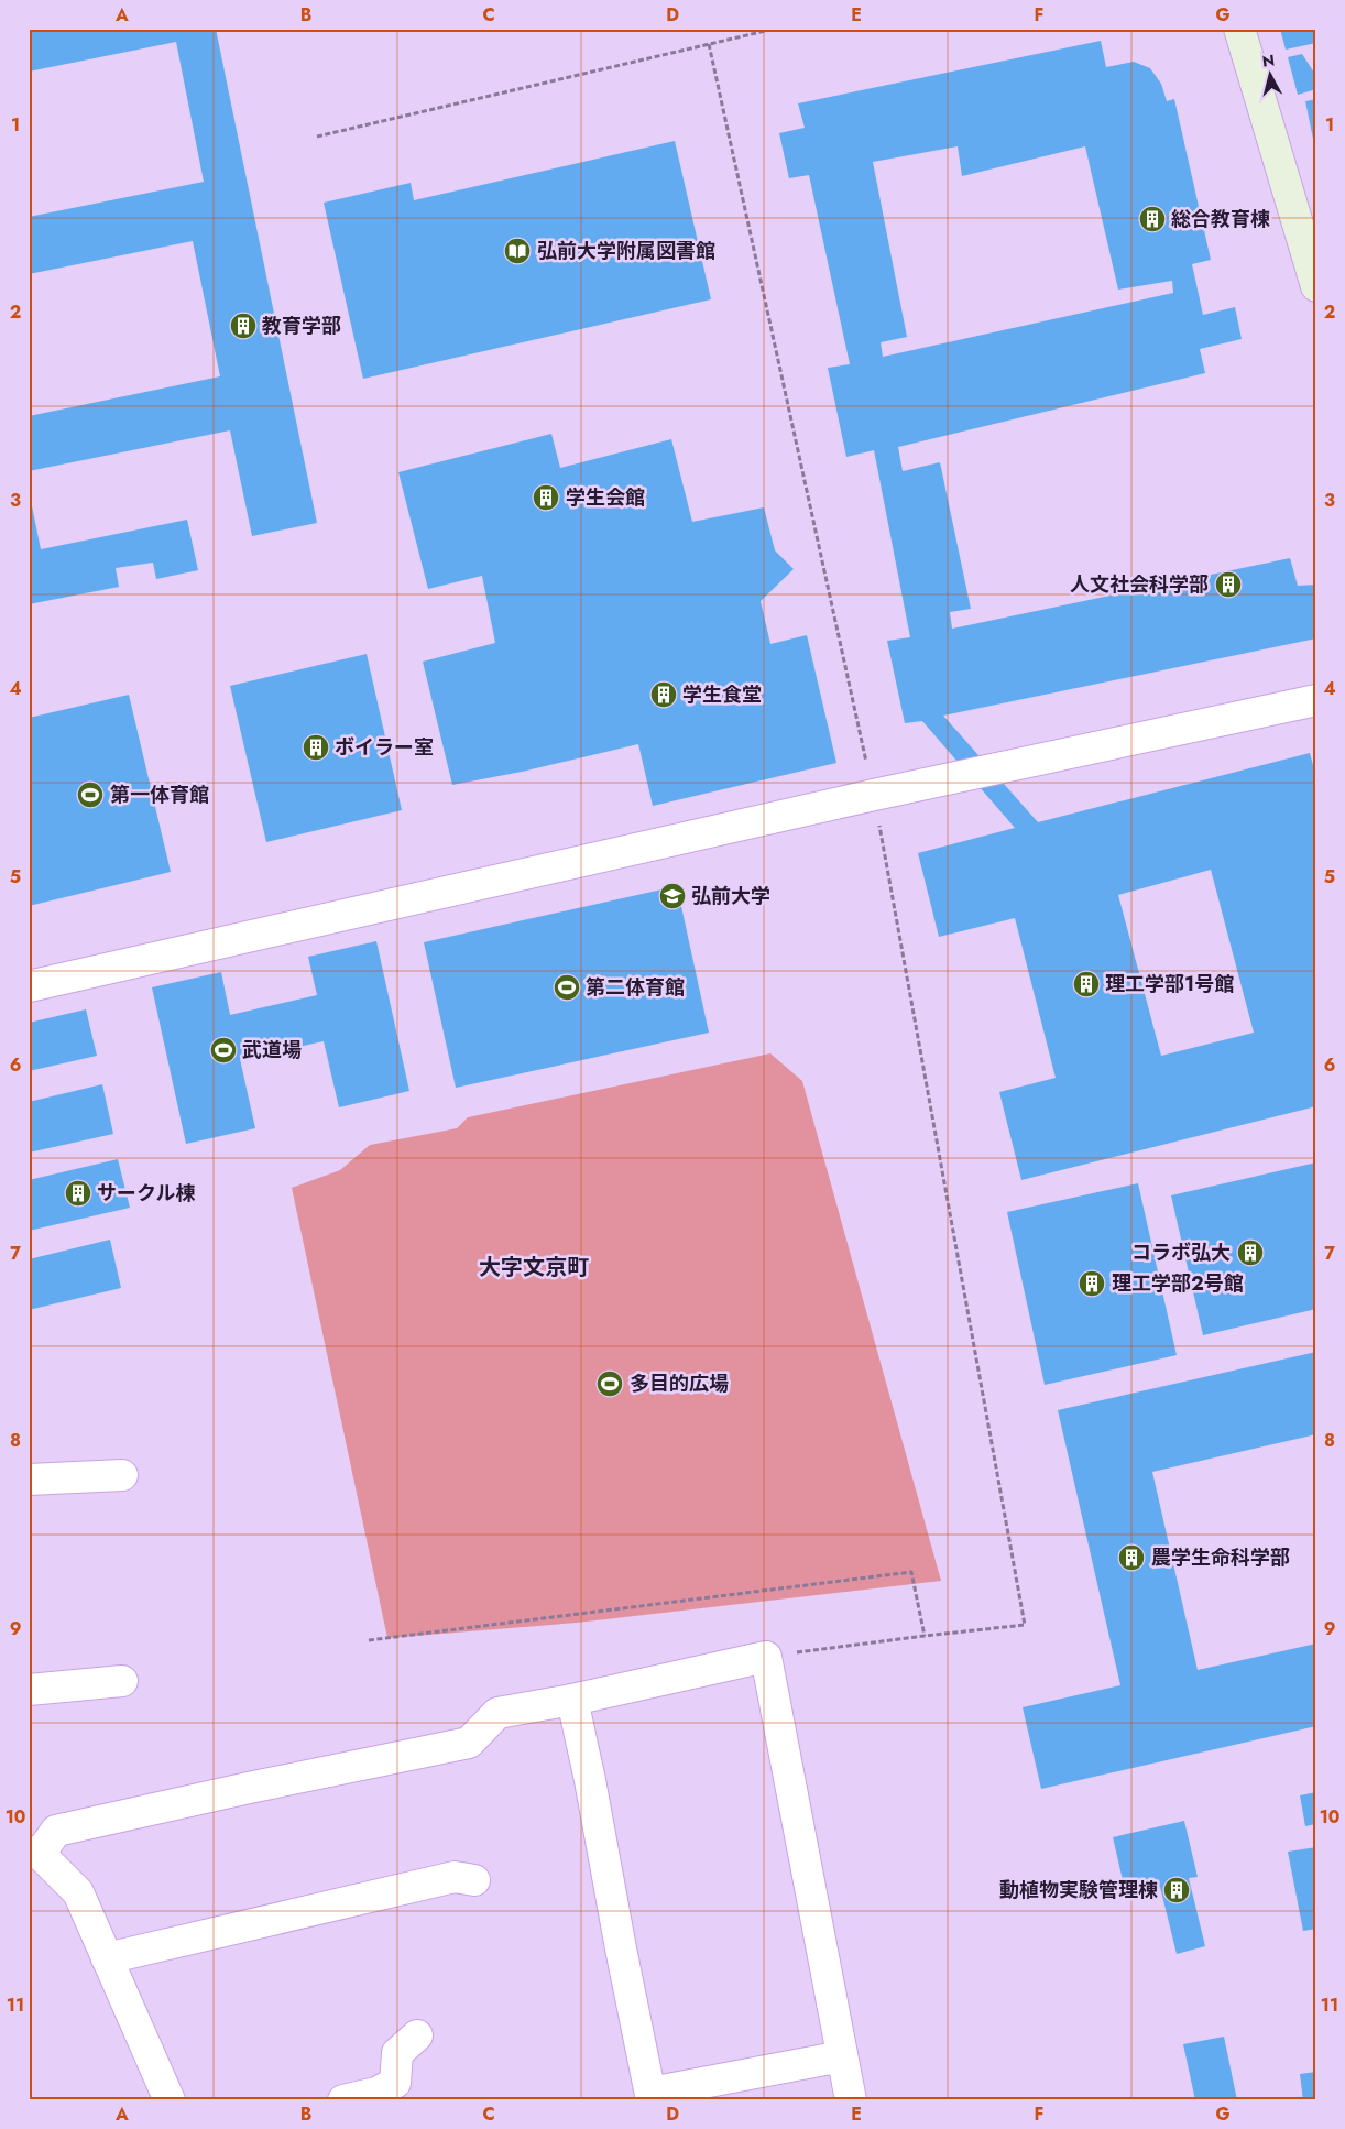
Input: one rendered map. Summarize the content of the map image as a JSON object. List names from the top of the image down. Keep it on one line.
{"districts":["大字文京町"],"places":{"building":["総合教育棟","教育学部","学生会館","人文社会科学部","学生食堂","ボイラー室","理工学部1号館","サークル棟","コラボ弘大","理工学部2号館","農学生命科学部","動植物実験管理棟"],"library":["弘前大学附属図書館"],"sports":["第一体育館","第二体育館","武道場","多目的広場"],"school or university":["弘前大学"]},"north":"top","grid":{"columns":["A","B","C","D","E","F","G"],"rows":["1","2","3","4","5","6","7","8","9","10","11"]}}
